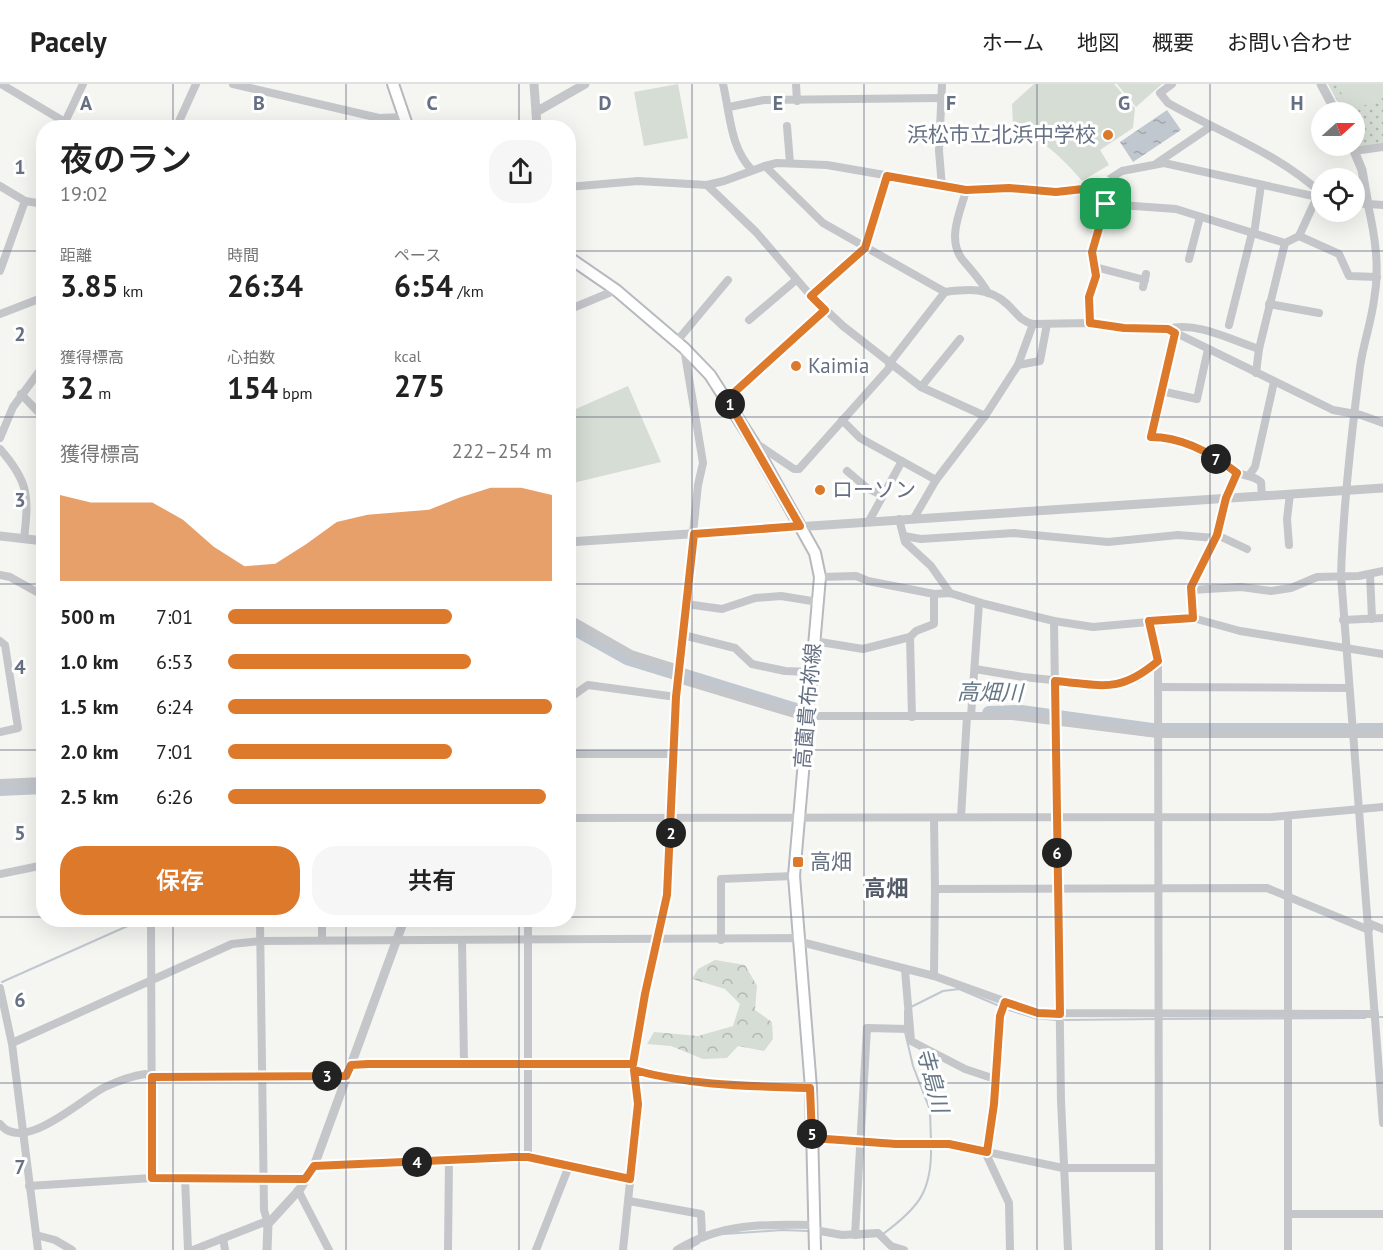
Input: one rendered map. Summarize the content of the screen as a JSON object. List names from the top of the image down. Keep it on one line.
{"streets":{"main road":["高薗貴布祢線"]},"districts":["高畑"],"water":["高畑川","寺島川"],"places":{"other":["浜松市立北浜中学校","Kaimia","ローソン"],"transit":["高畑"]},"north":"right","page":{"header":"Pacely","nav":["ホーム","地図","概要","お問い合わせ"],"heading":["夜のラン","19:02"],"stats":[["距離","3.85 km"],["時間","26:34"],["ペース","6:54 /km"],["獲得標高","32 m"],["心拍数","154 bpm"],["kcal","275"]],"pins":["1","7","2","6","3","5","4"],"chart":["獲得標高","222–254 m"],"list":[{"name":"500 m","note":"7:01"},{"name":"1.0 km","note":"6:53"},{"name":"1.5 km","note":"6:24"},{"name":"2.0 km","note":"7:01"},{"name":"2.5 km","note":"6:26"}],"buttons":["保存","共有"]},"grid":{"columns":["A","B","C","D","E","F","G","H"],"rows":["1","2","3","4","5","6","7"]}}
